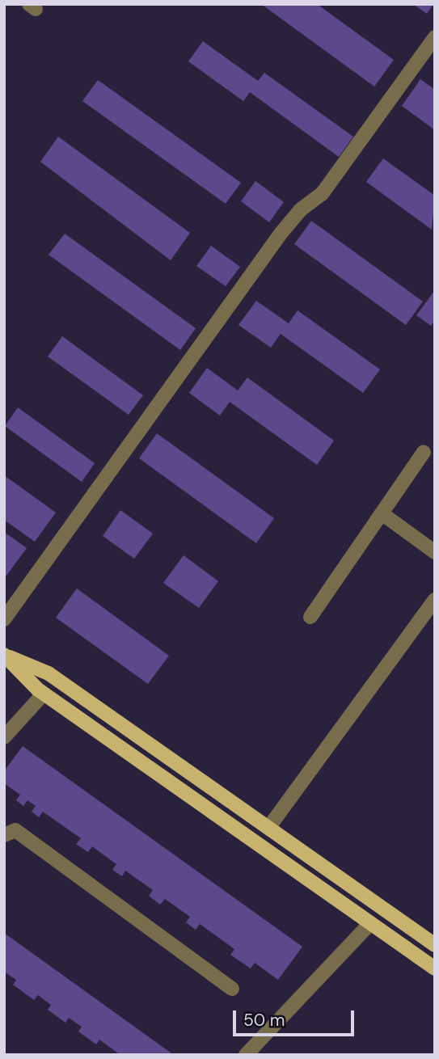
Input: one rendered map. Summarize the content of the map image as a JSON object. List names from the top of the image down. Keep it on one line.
{"scale_bar":"50 m"}
